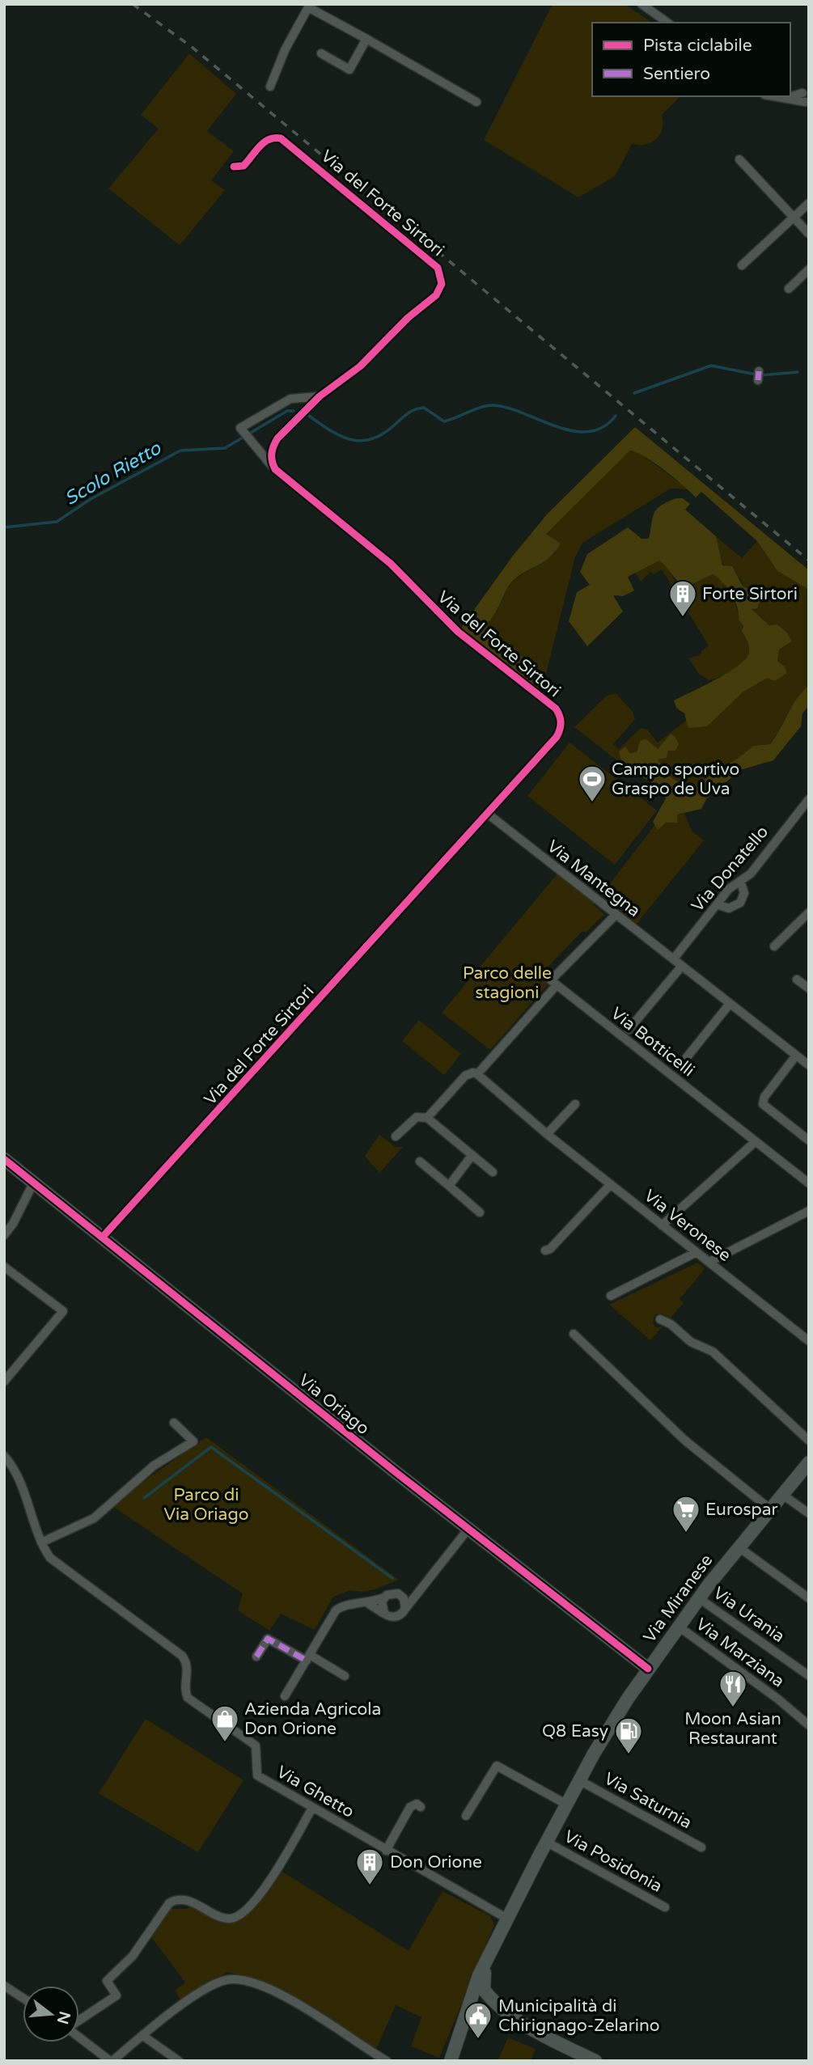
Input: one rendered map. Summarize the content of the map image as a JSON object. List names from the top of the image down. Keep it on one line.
{"streets":{"street":["Via del Forte Sirtori","Via Donatello","Via Mantegna","Via Botticelli","Via Veronese","Via Oriago","Via Miranese","Via Urania","Via Marziana","Via Ghetto","Via Saturnia","Via Posidonia"]},"crossings":[["Via del Forte Sirtori","Via Mantegna"],["Via del Forte Sirtori","Via Oriago"],["Via Donatello","Via Mantegna"],["Via Oriago","Via Miranese"],["Via Miranese","Via Urania"],["Via Miranese","Via Marziana"],["Via Miranese","Via Ghetto"],["Via Miranese","Via Saturnia"],["Via Miranese","Via Posidonia"]],"water":["Scolo Rietto"],"parks":["Parco delle stagioni","Parco di Via Oriago"],"places":{"building":["Forte Sirtori","Don Orione"],"sports":["Campo sportivo Graspo de Uva"],"supermarket":["Eurospar"],"restaurant":["Moon Asian Restaurant"],"shop":["Azienda Agricola Don Orione"],"fuel station":["Q8 Easy"],"public building":["Municipalità di Chirignago-Zelarino"]},"legend":["Pista ciclabile","Sentiero"],"north":"right"}
